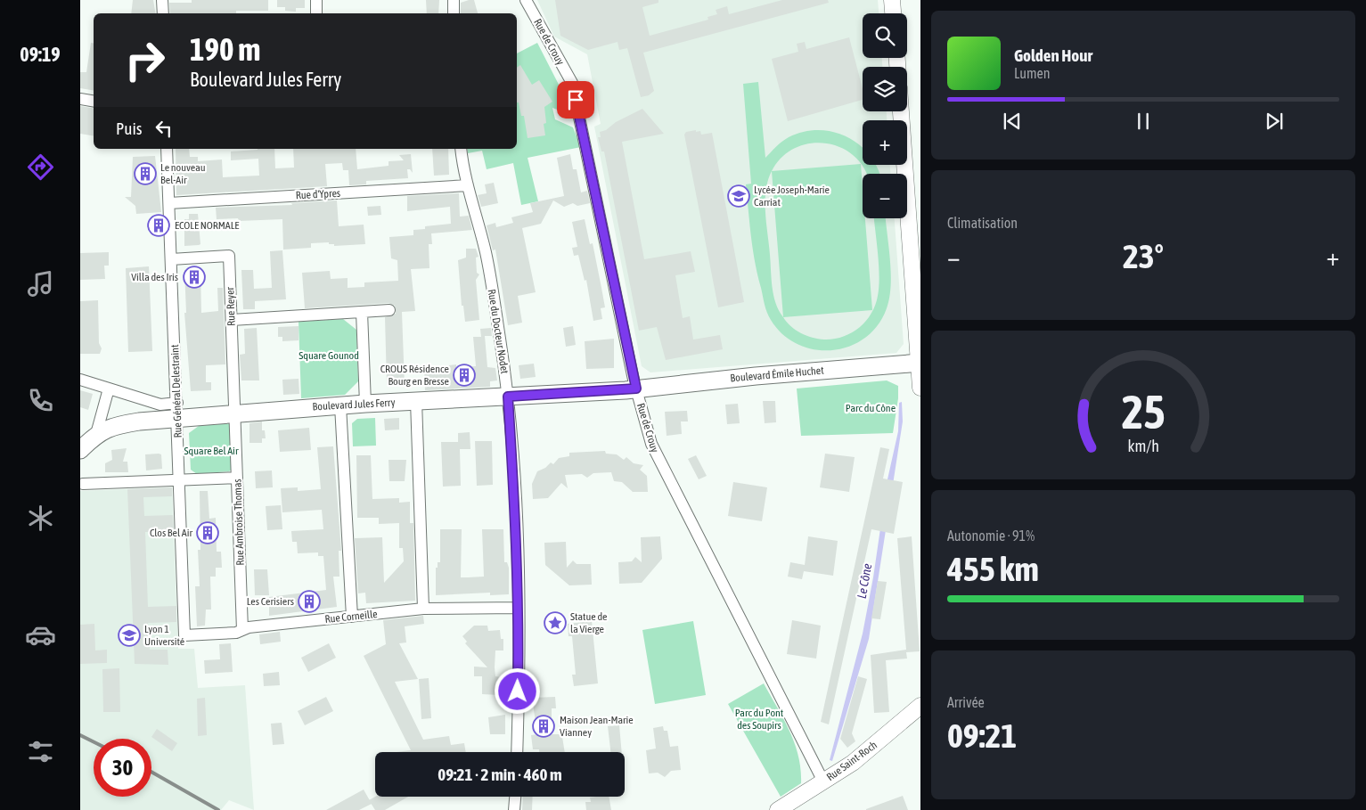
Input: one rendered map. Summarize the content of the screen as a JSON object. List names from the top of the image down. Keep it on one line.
{"streets":{"main road":["Boulevard Émile Huchet","Boulevard Jules Ferry"],"street":["Rue de Crouy","Rue d'Ypres","Rue Reyer","Rue du Docteur Nodet","Rue Général Delestraint","Rue Ambroise Thomas","Rue Corneille","Rue Saint-Roch"]},"crossings":[["Rue de Crouy","Boulevard Émile Huchet"],["Rue de Crouy","Boulevard Jules Ferry"],["Rue de Crouy","Rue Saint-Roch"],["Rue d'Ypres","Rue du Docteur Nodet"],["Rue d'Ypres","Rue Général Delestraint"],["Rue Reyer","Rue Général Delestraint"],["Rue Reyer","Boulevard Jules Ferry"],["Rue Reyer","Rue Ambroise Thomas"],["Rue du Docteur Nodet","Boulevard Jules Ferry"],["Rue du Docteur Nodet","Rue Corneille"],["Boulevard Émile Huchet","Boulevard Jules Ferry"],["Rue Général Delestraint","Boulevard Jules Ferry"],["Rue Général Delestraint","Rue Corneille"],["Boulevard Jules Ferry","Rue Ambroise Thomas"],["Rue Ambroise Thomas","Rue Corneille"]],"water":["Le Cône"],"parks":["Square Gounod","Parc du Cône","Square Bel Air","Parc du Pont des Soupirs"],"places":{"building":["Le nouveau Bel-Air","ECOLE NORMALE","Villa des Iris","CROUS Résidence Bourg en Bresse","Clos Bel Air","Les Cerisiers","Maison Jean-Marie Vianney"],"school or university":["Lycée Joseph-Marie Carriat","Lyon 1 Université"],"place":["Statue de la Vierge"]},"page":{"tabs":"09:19","map_buttons":["+","−"],"turn":["190 m","Boulevard Jules Ferry"],"song":["Golden Hour","Lumen"],"then":"Puis","tile":["Climatisation",["Autonomie · 91%","455 km"],["Arrivée","09:21"]],"heat":["−","23°","+"],"limit":"30","trip":"09:21 · 2 min · 460 m","gauge":["25","km/h"]}}
